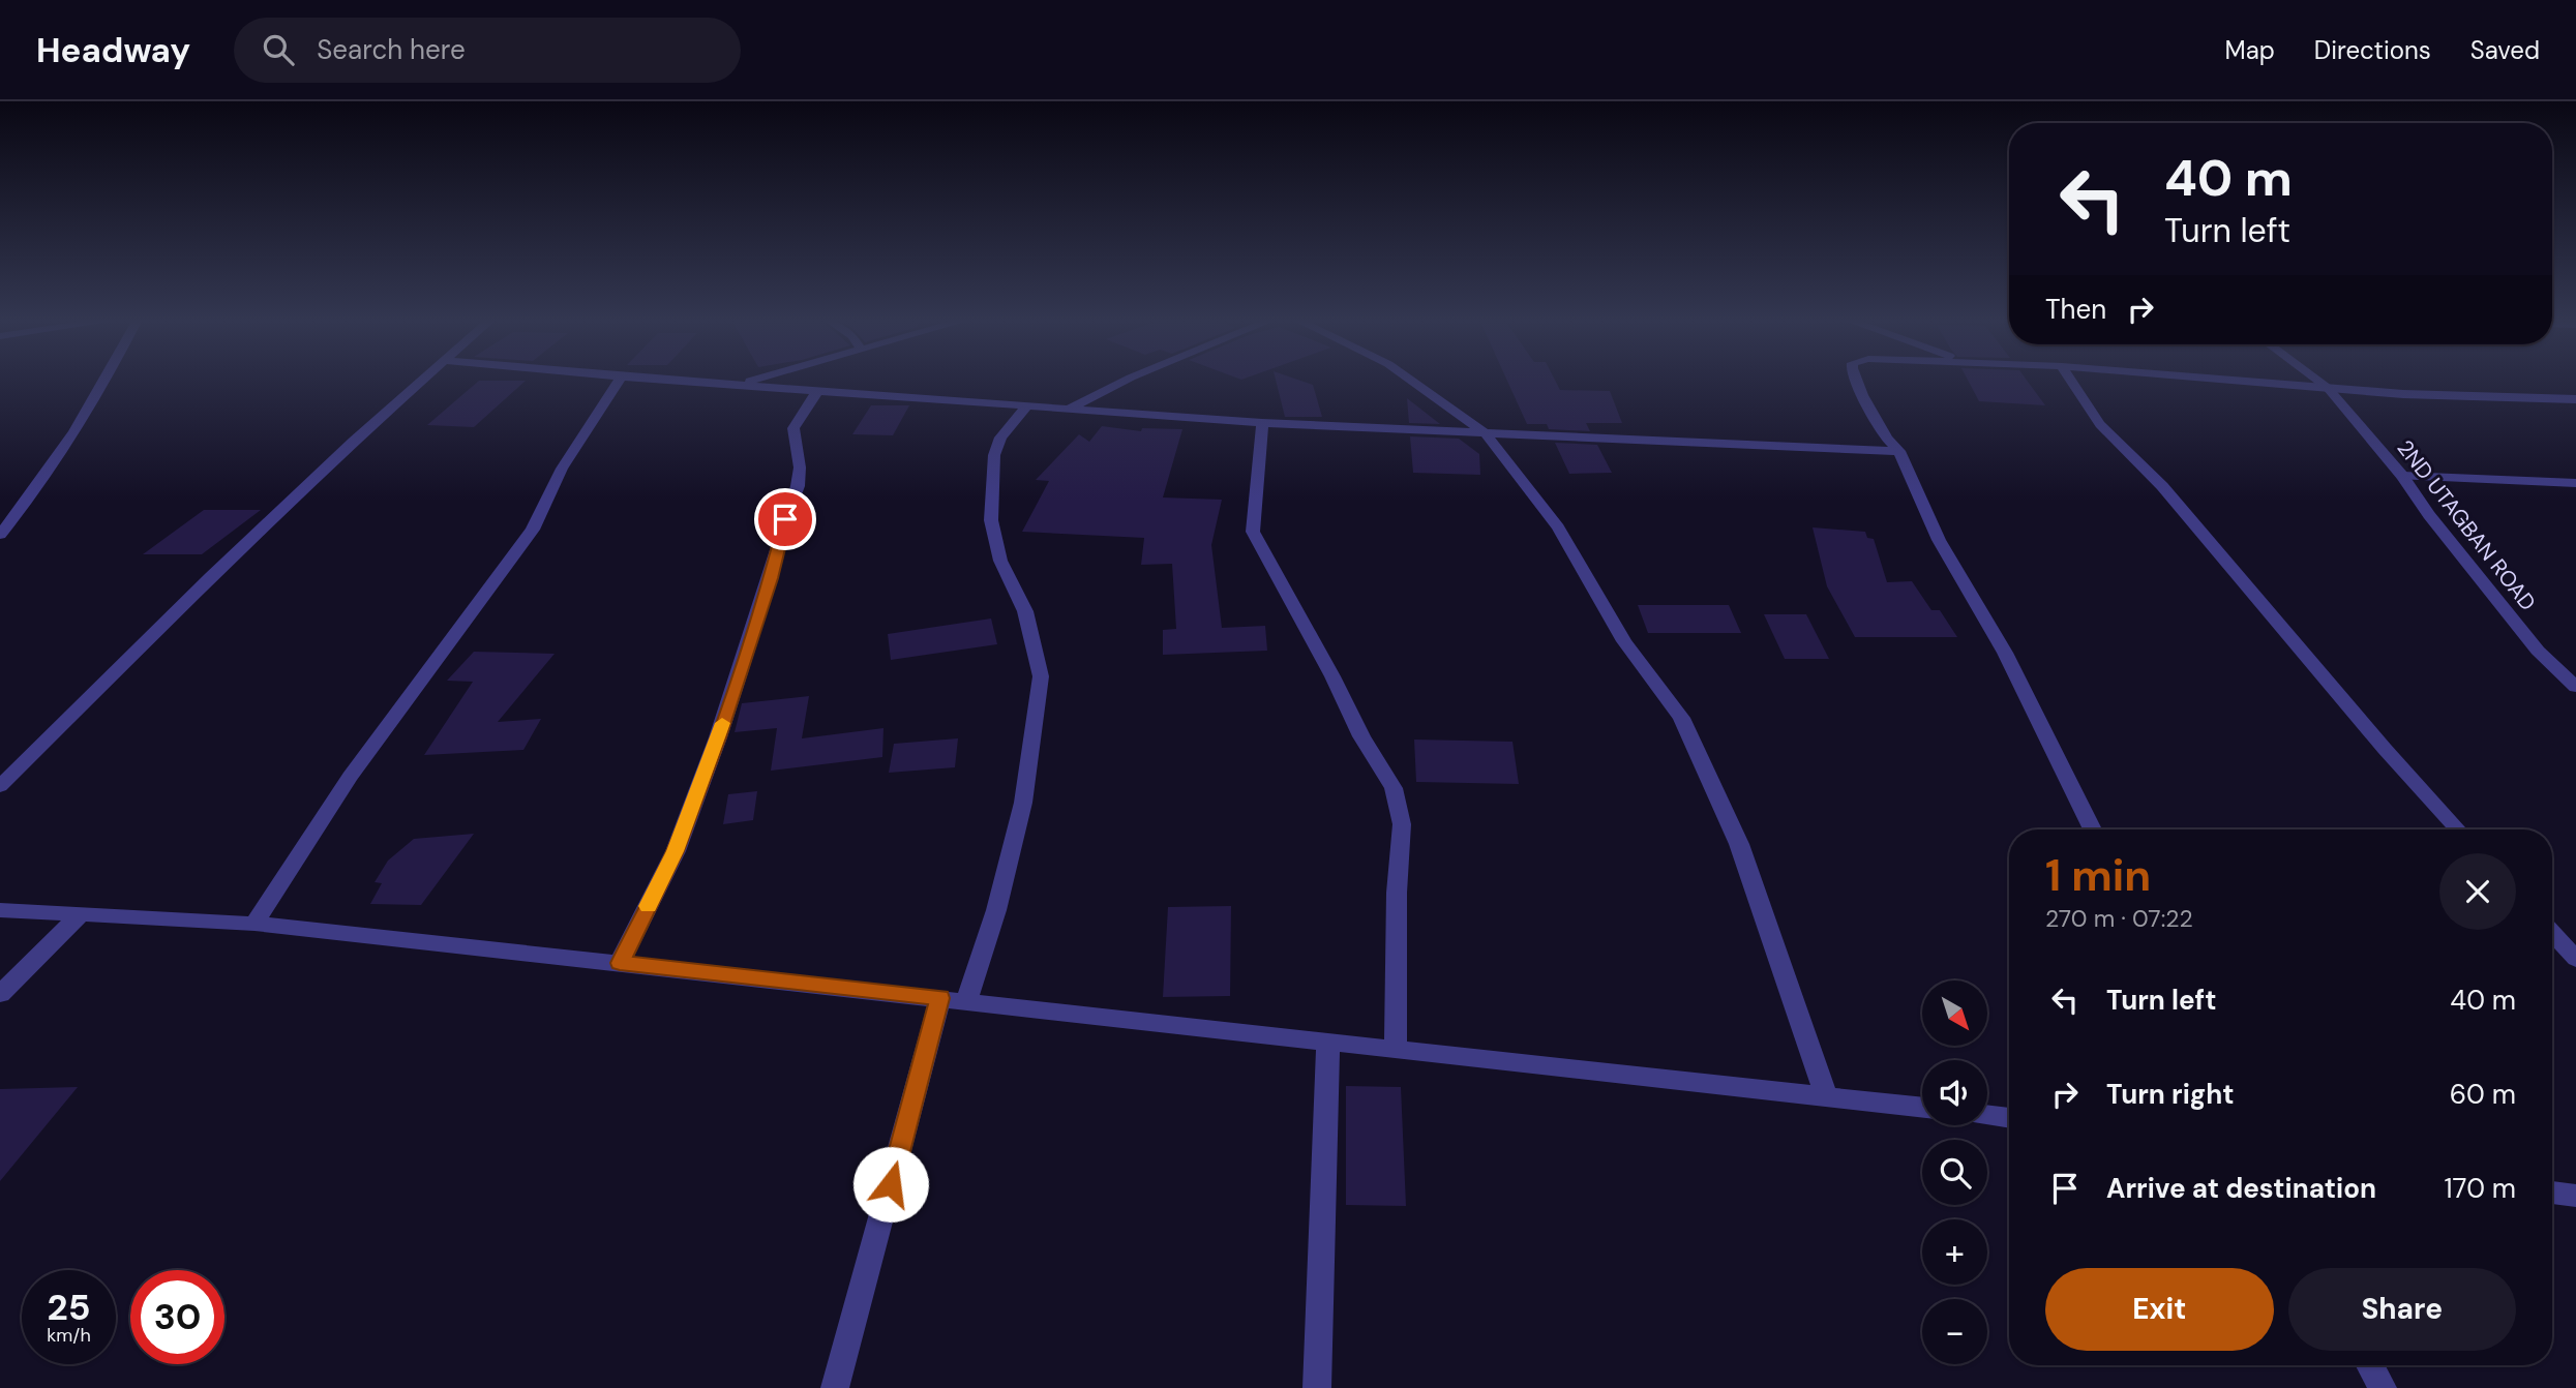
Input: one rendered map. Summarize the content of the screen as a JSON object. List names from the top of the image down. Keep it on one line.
{"streets":{"street":["2ND UTAGBAN ROAD"]},"north":"bottom right","page":{"header":"Headway","search":"Search here","nav":["Map","Directions","Saved"],"turn":["40 m","Turn left"],"then":"Then","heading":["1 min","270 m · 07:22"],"list":[{"name":"Turn left","value":"40 m"},{"name":"Turn right","value":"60 m"},{"name":"Arrive at destination","value":"170 m"}],"map_buttons":["+","−"],"buttons":["Exit","Share"],"speed":"25 km/h","limit":"30"}}
